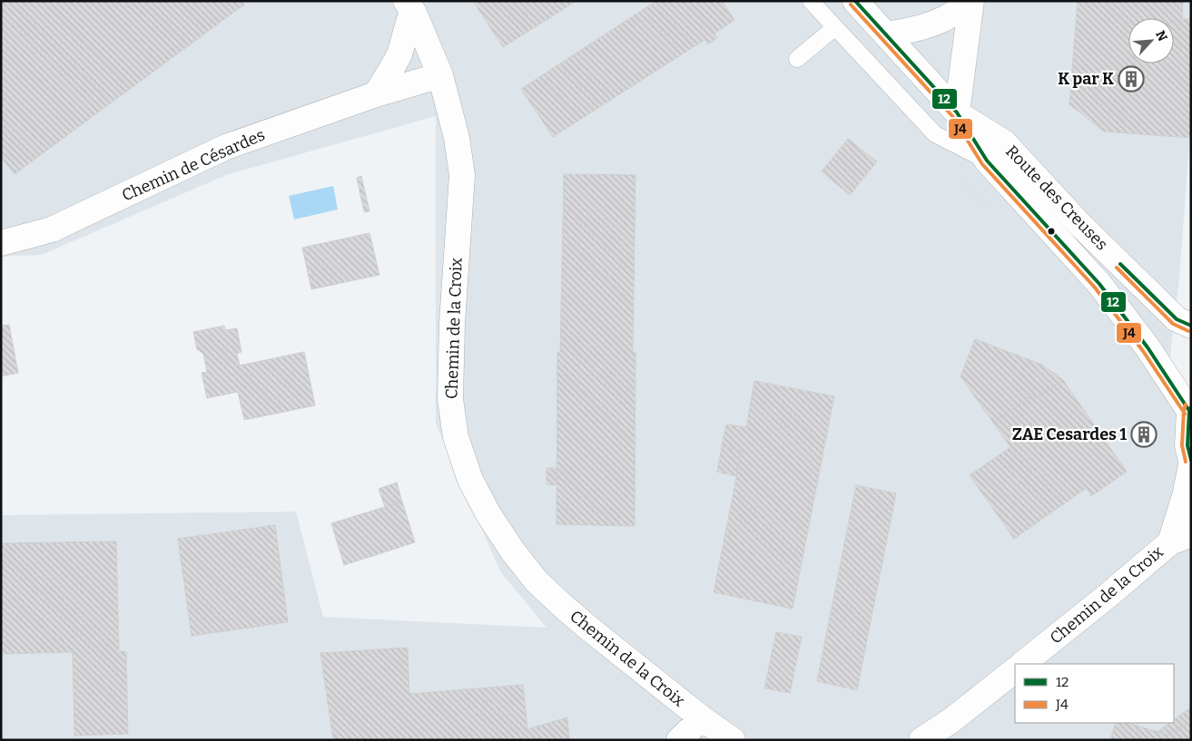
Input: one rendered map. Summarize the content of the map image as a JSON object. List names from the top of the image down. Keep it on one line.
{"streets":{"street":["Chemin de Césardes","Route des Creuses","Chemin de la Croix"]},"crossings":[["Chemin de Césardes","Chemin de la Croix"]],"places":{"building":["K par K","ZAE Cesardes 1"]},"lines":["transit line 12","transit line J4"],"legend":["12","J4"],"north":"top right"}
